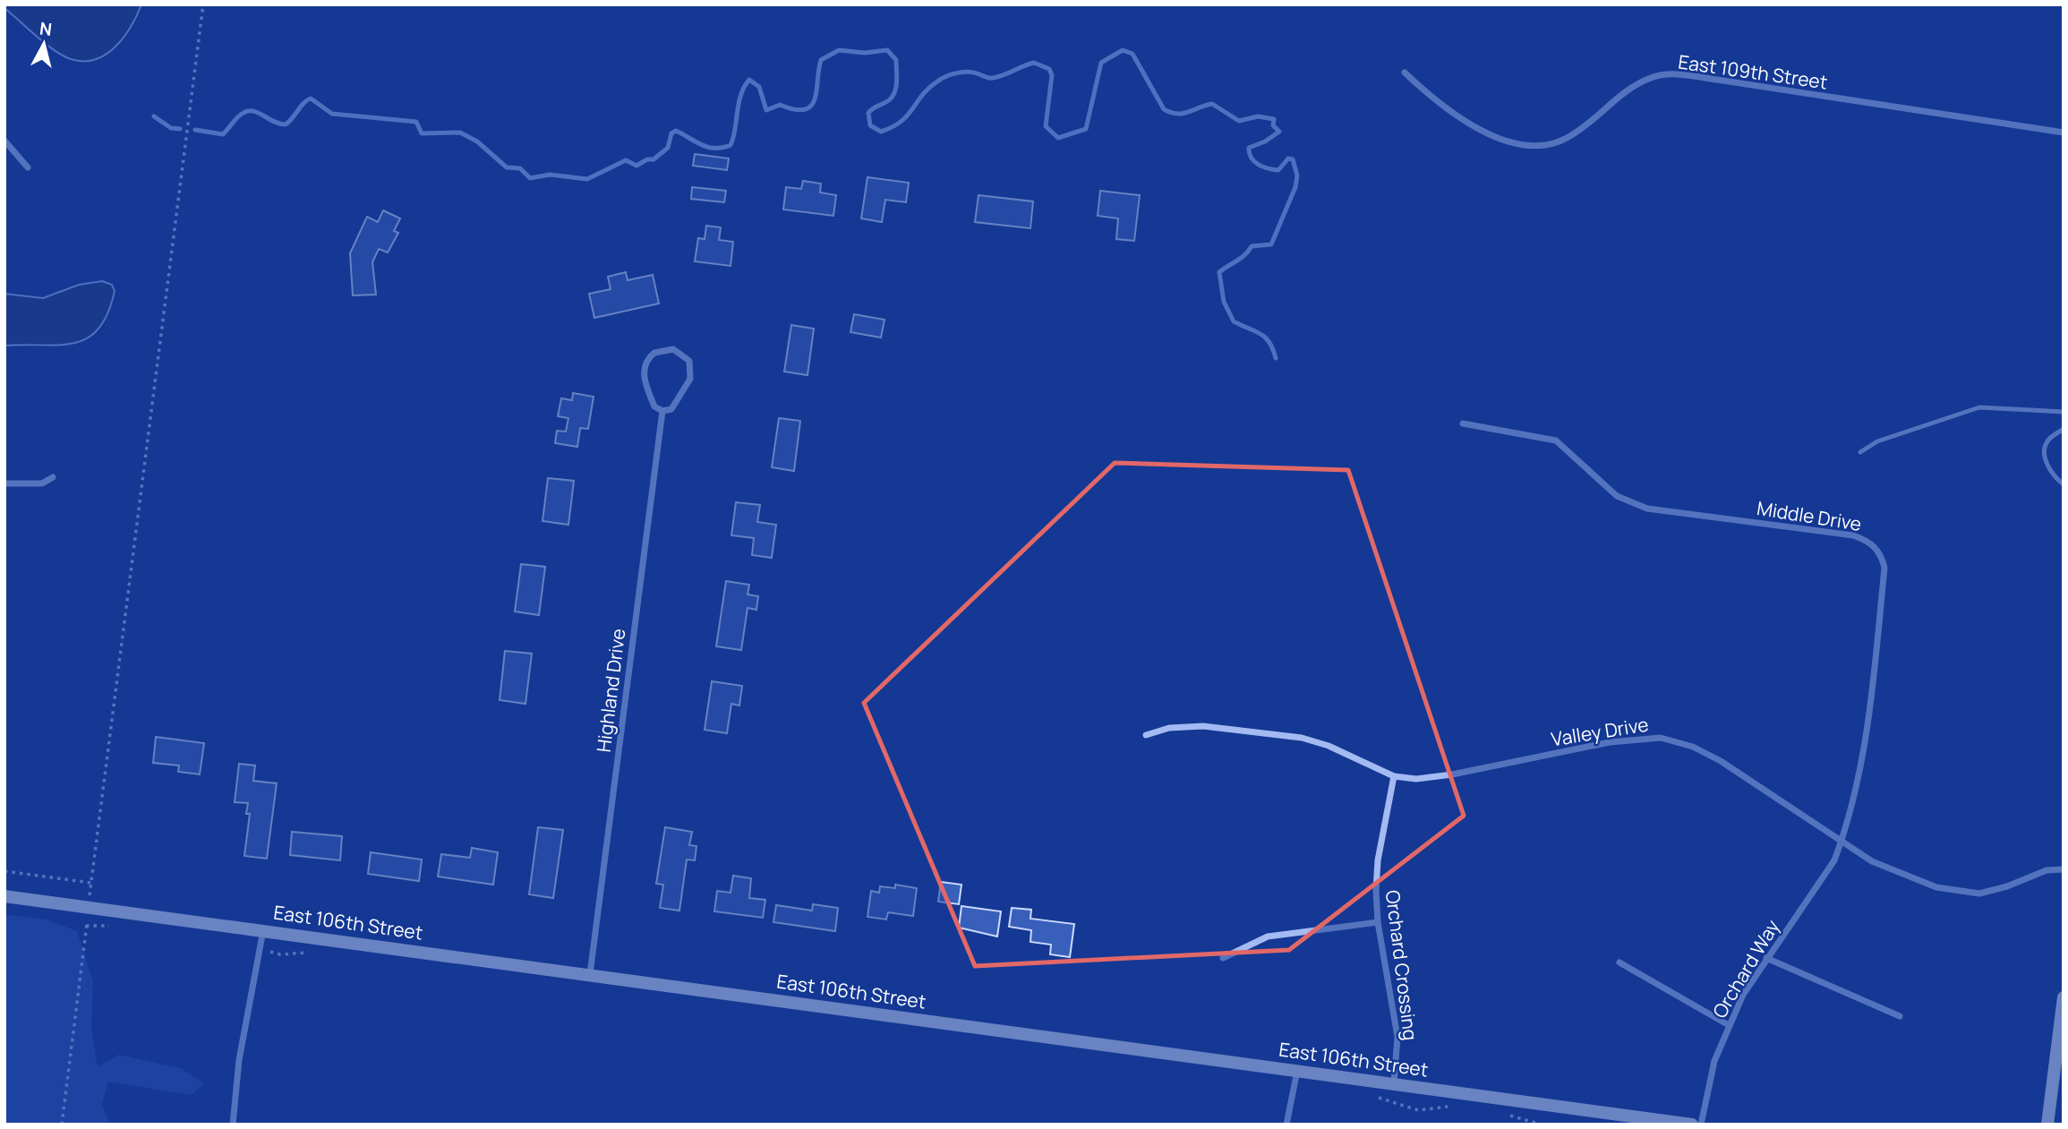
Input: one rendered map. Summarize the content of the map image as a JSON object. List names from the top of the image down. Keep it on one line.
{"streets":{"street":["East 109th Street","Middle Drive","Highland Drive","Valley Drive","East 106th Street","Orchard Crossing","Orchard Way"]},"crossings":[["Middle Drive","Valley Drive"],["Middle Drive","Orchard Way"],["Highland Drive","East 106th Street"],["Valley Drive","Orchard Crossing"],["Valley Drive","Orchard Way"],["East 106th Street","Orchard Crossing"]],"north":"top"}
